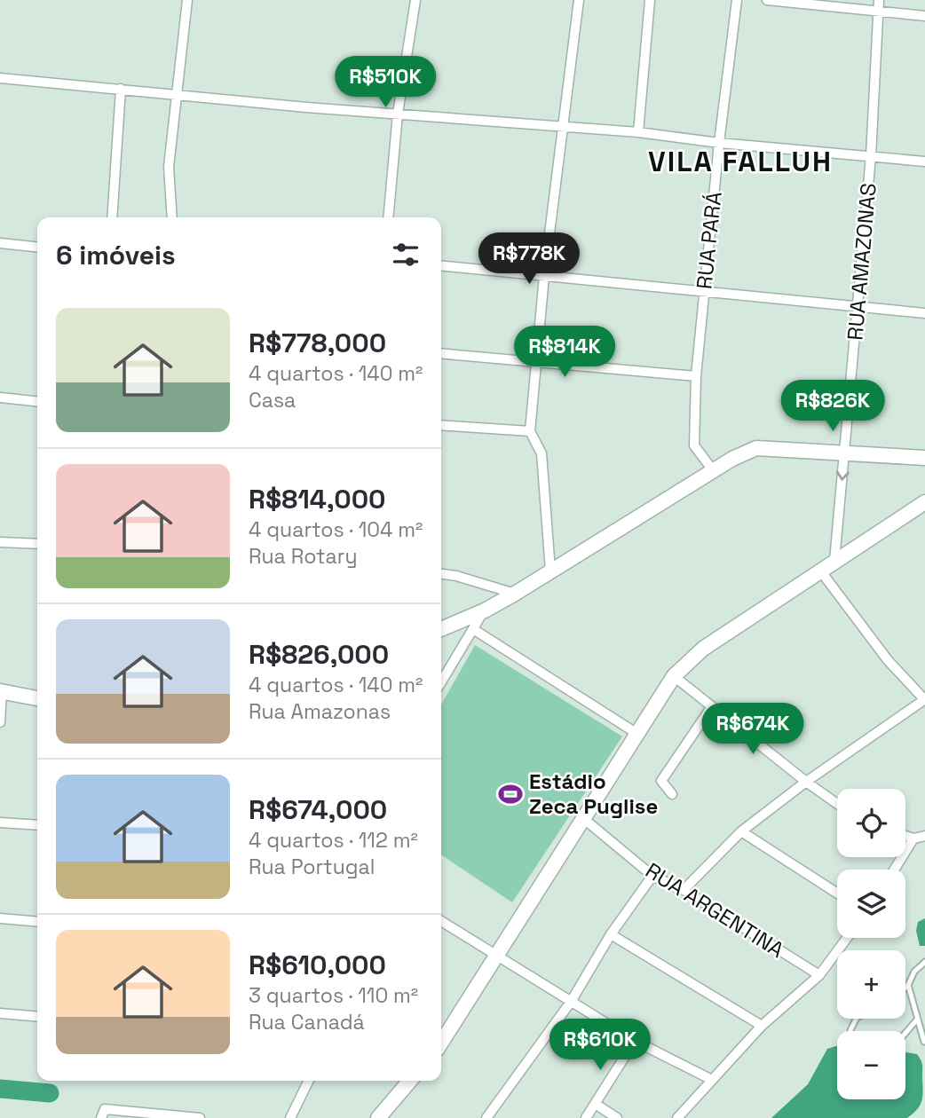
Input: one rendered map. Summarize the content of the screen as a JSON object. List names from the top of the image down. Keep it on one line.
{"streets":{"street":["RUA PARÁ","RUA AMAZONAS","RUA ARGENTINA"]},"districts":["VILA FALLUH"],"places":{"sports":["Estádio Zeca Puglise"]},"page":{"price":["R$510K","R$778K","R$814K","R$826K","R$674K","R$610K"],"heading":"6 imóveis","list":[{"name":"R$778,000","note":"4 quartos · 140 m² · Casa"},{"name":"R$814,000","note":"4 quartos · 104 m² · Rua Rotary"},{"name":"R$826,000","note":"4 quartos · 140 m² · Rua Amazonas"},{"name":"R$674,000","note":"4 quartos · 112 m² · Rua Portugal"},{"name":"R$610,000","note":"3 quartos · 110 m² · Rua Canadá"}],"map_buttons":["+","−"]}}
